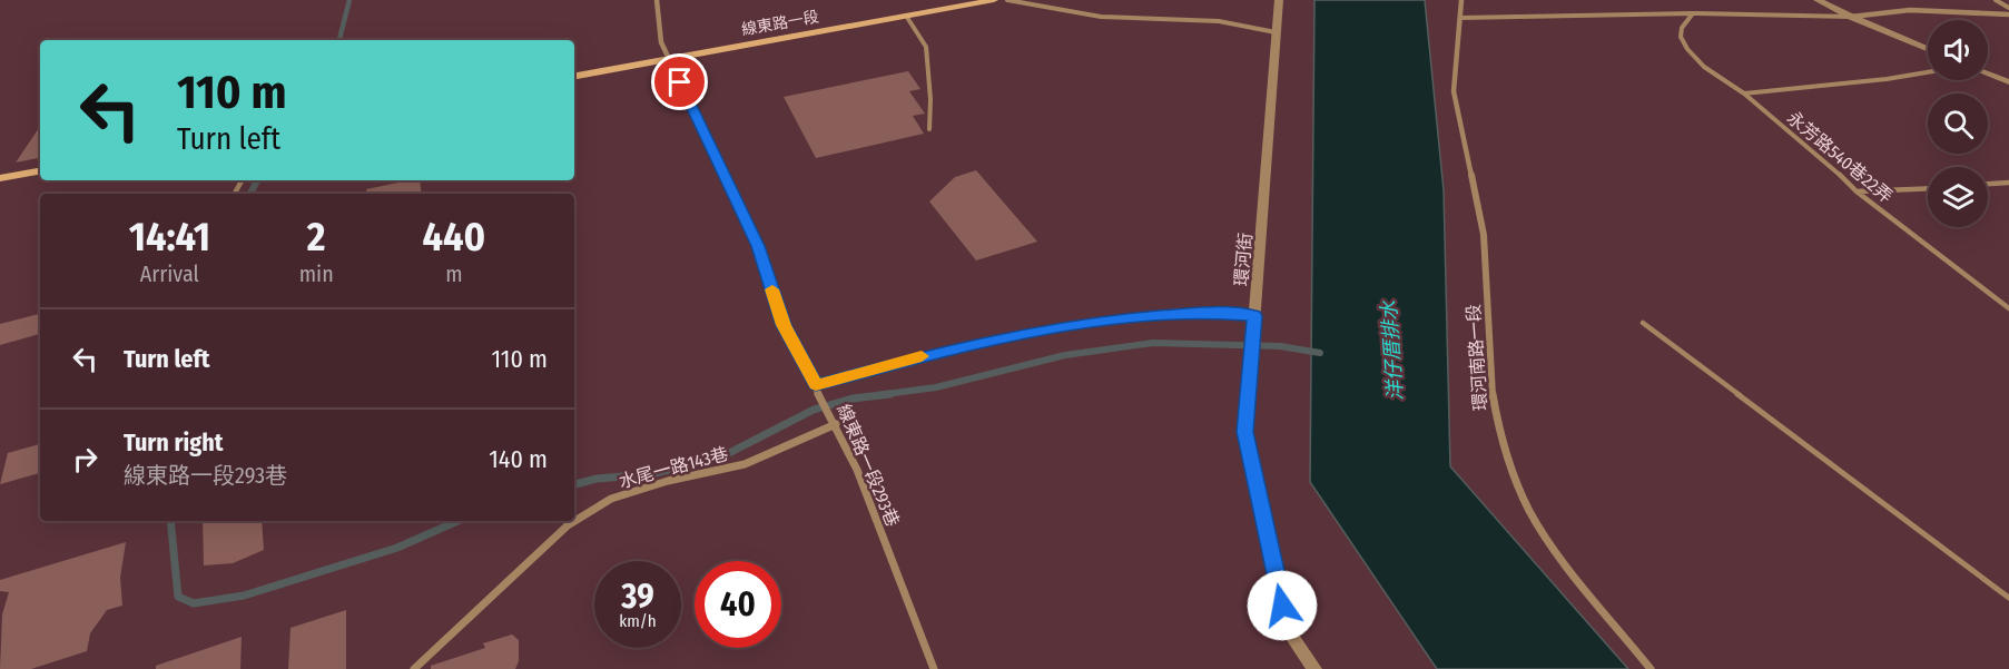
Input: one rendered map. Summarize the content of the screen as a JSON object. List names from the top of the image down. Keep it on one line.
{"streets":{"main road":["線東路一段"],"street":["環河街","環河南路一段","線東路一段293巷","水尾一路143巷"],"lane":["永芳路540巷22弄"]},"crossings":[["線東路一段","線東路一段293巷"],["線東路一段293巷","水尾一路143巷"]],"water":["洋仔厝排水"],"page":{"turn":["110 m","Turn left"],"eta":["14:41","Arrival","2","min","440","m"],"list":[{"name":"Turn left","value":"110 m"},{"name":"Turn right","note":"線東路一段293巷","value":"140 m"}],"speed":"39 km/h","limit":"40"}}
